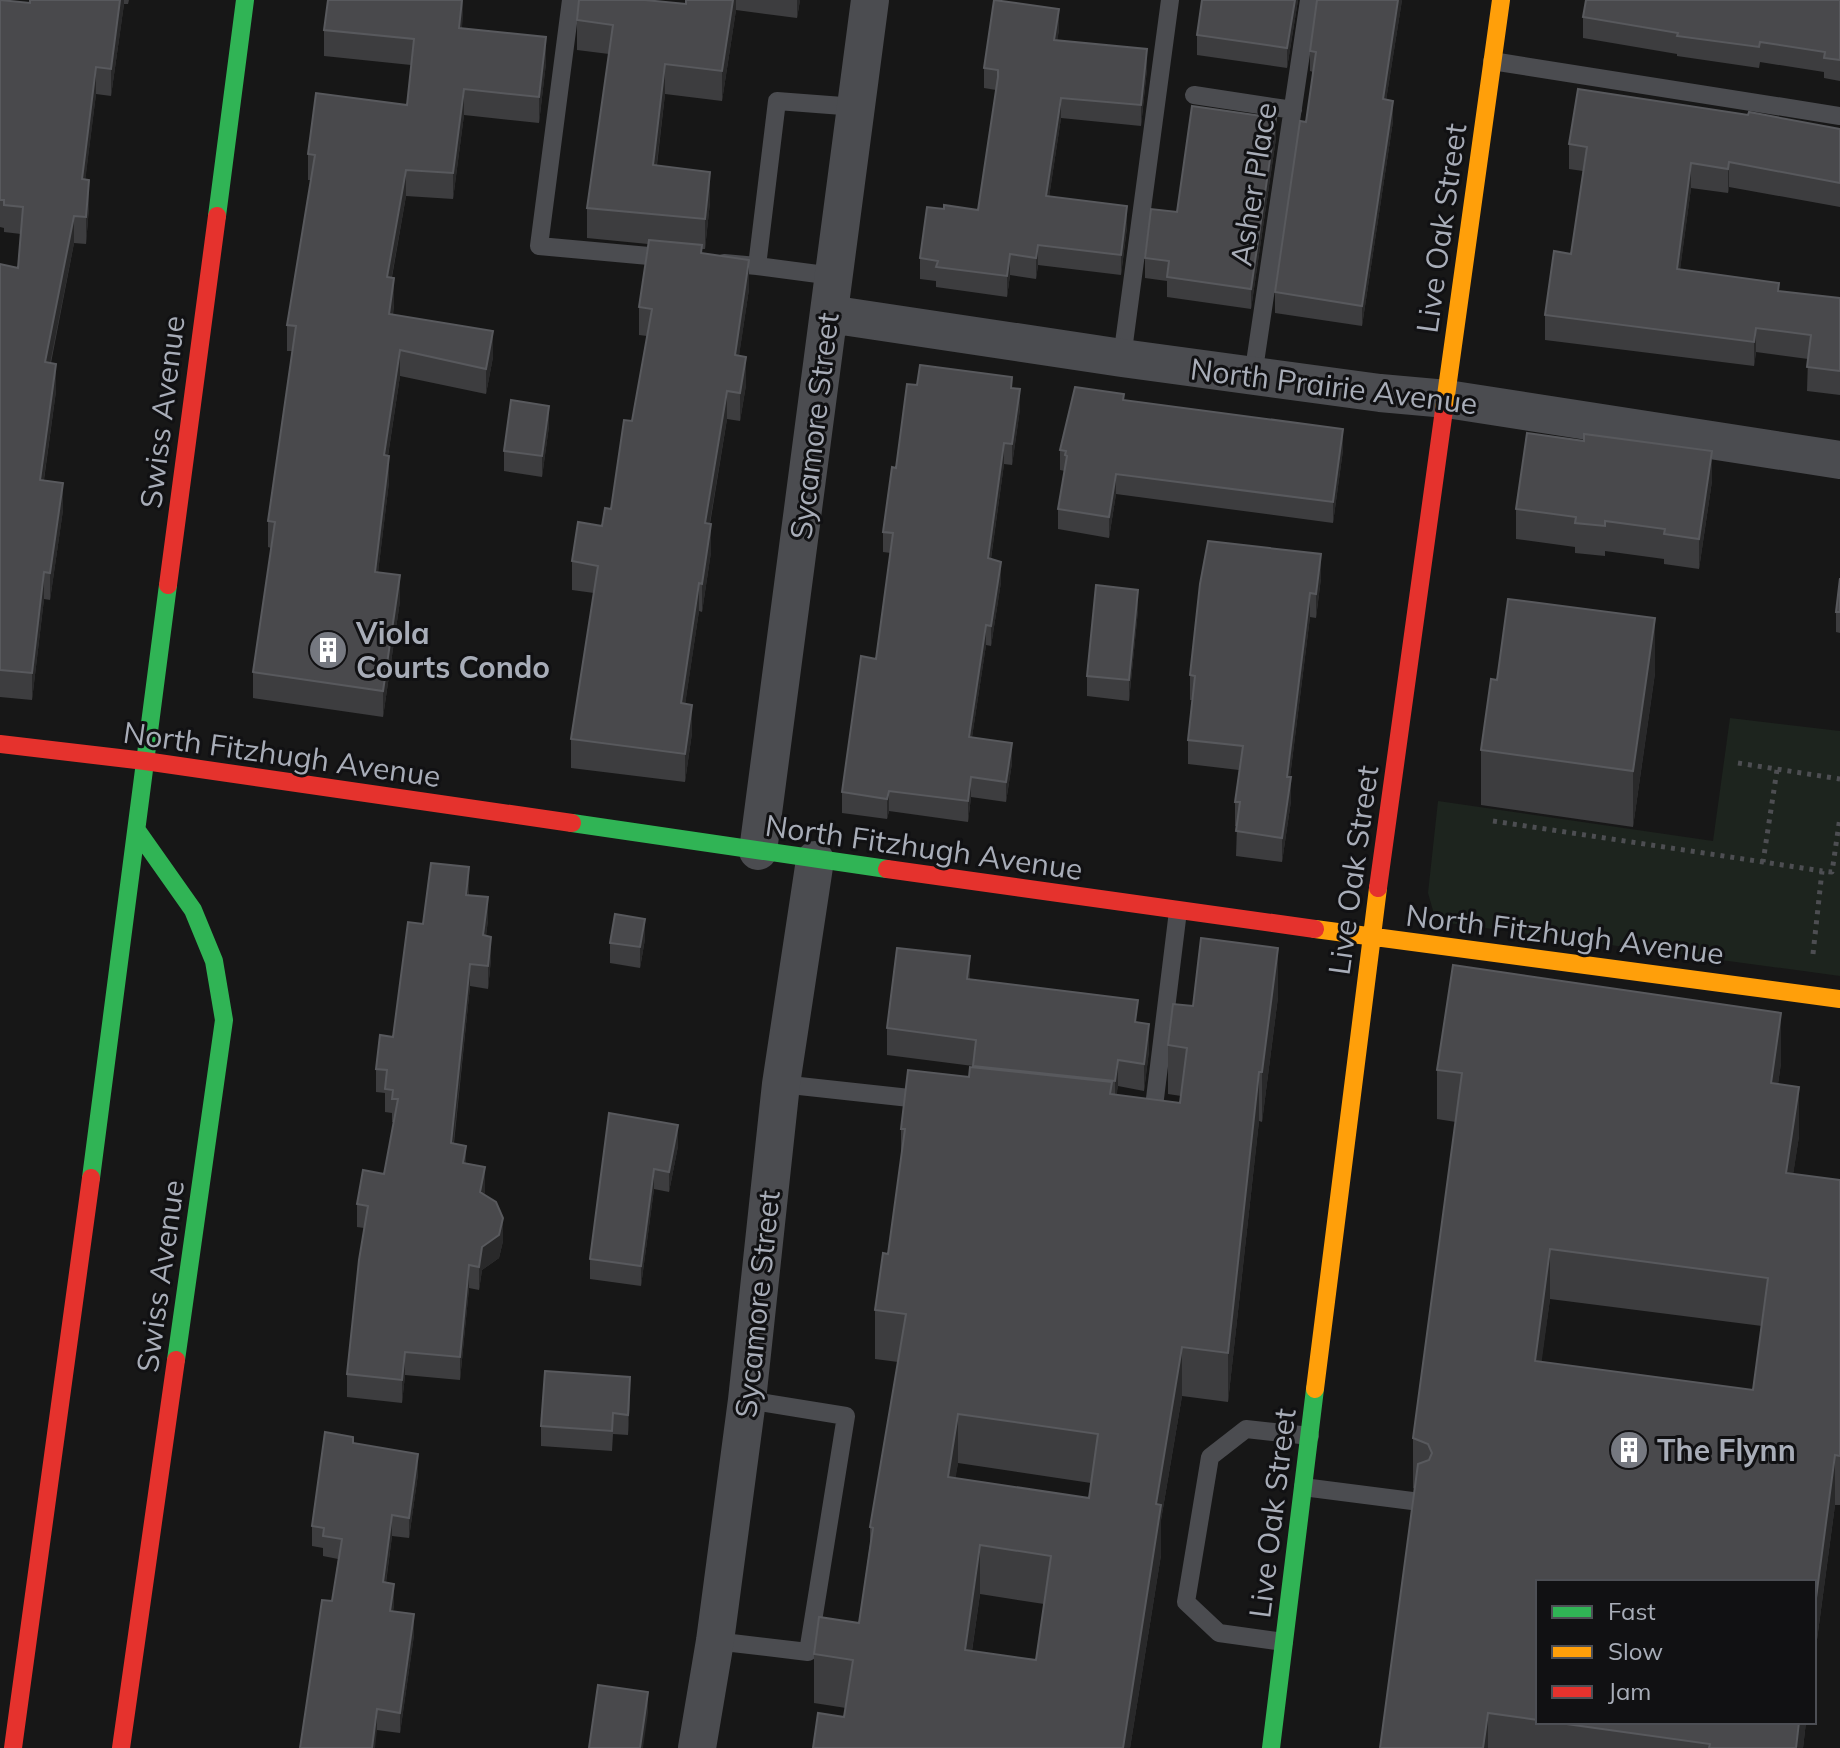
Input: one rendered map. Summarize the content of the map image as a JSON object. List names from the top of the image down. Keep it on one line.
{"streets":{"street":["Live Oak Street","North Prairie Avenue","Swiss Avenue","Sycamore Street","North Fitzhugh Avenue"],"lane":["Asher Place"]},"crossings":[["Asher Place","North Prairie Avenue"],["Live Oak Street","North Prairie Avenue"],["Live Oak Street","North Fitzhugh Avenue"],["North Prairie Avenue","Sycamore Street"],["Swiss Avenue","North Fitzhugh Avenue"],["Sycamore Street","North Fitzhugh Avenue"]],"places":{"building":["Viola Courts Condo","The Flynn"]},"legend":["Fast","Slow","Jam"]}
